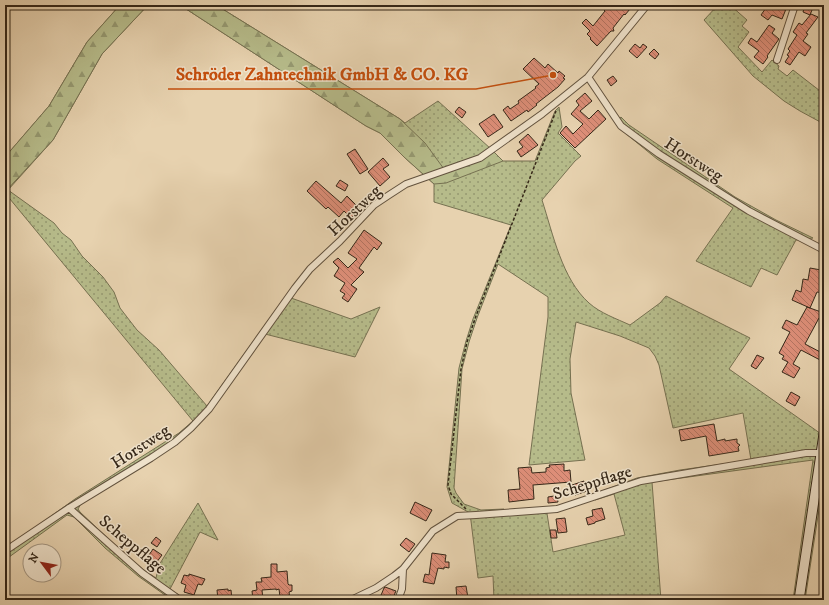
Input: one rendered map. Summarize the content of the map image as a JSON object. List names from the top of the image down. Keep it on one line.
{"streets":{"street":["Horstweg","Scheppflage"]},"crossings":[["Horstweg","Scheppflage"]],"places":["Schröder Zahntechnik GmbH & CO. KG"],"north":"top left"}
